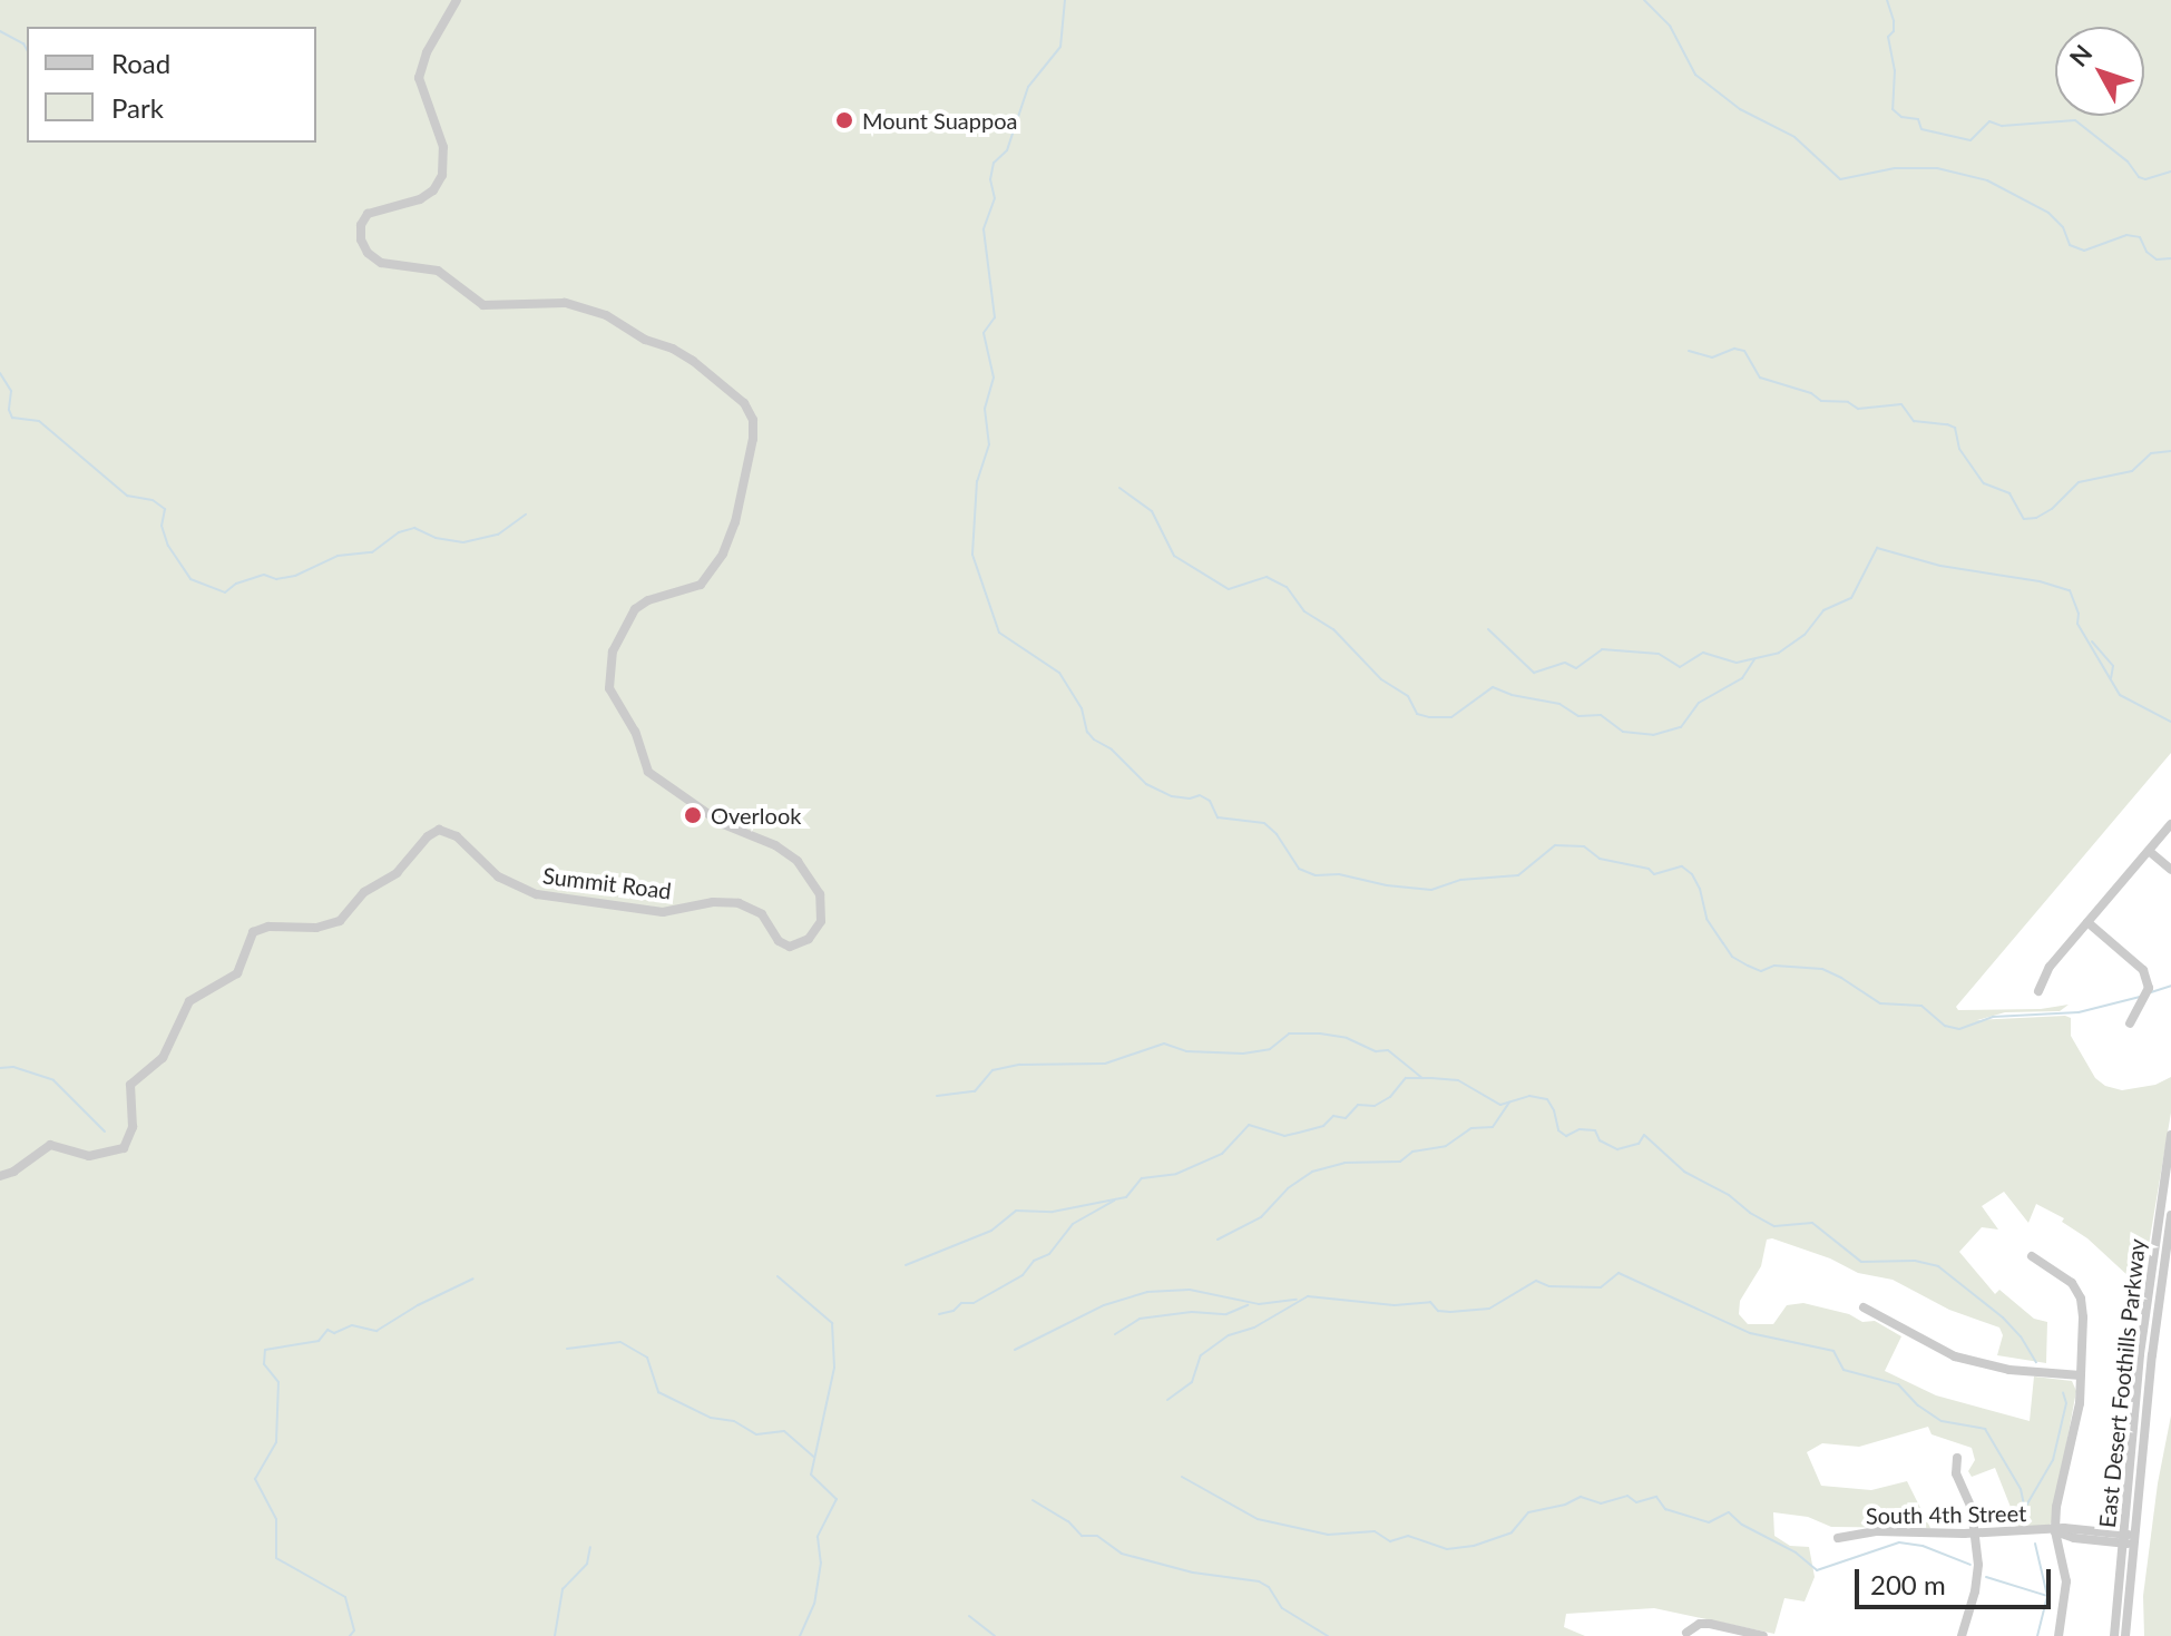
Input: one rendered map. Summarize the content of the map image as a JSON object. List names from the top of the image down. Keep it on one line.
{"streets":{"street":["Summit Road","East Desert Foothills Parkway","South 4th Street"]},"crossings":[["East Desert Foothills Parkway","South 4th Street"]],"places":["Mount Suappoa","Overlook"],"legend":["Road","Park"],"scale_bar":"200 m","north":"top left"}
